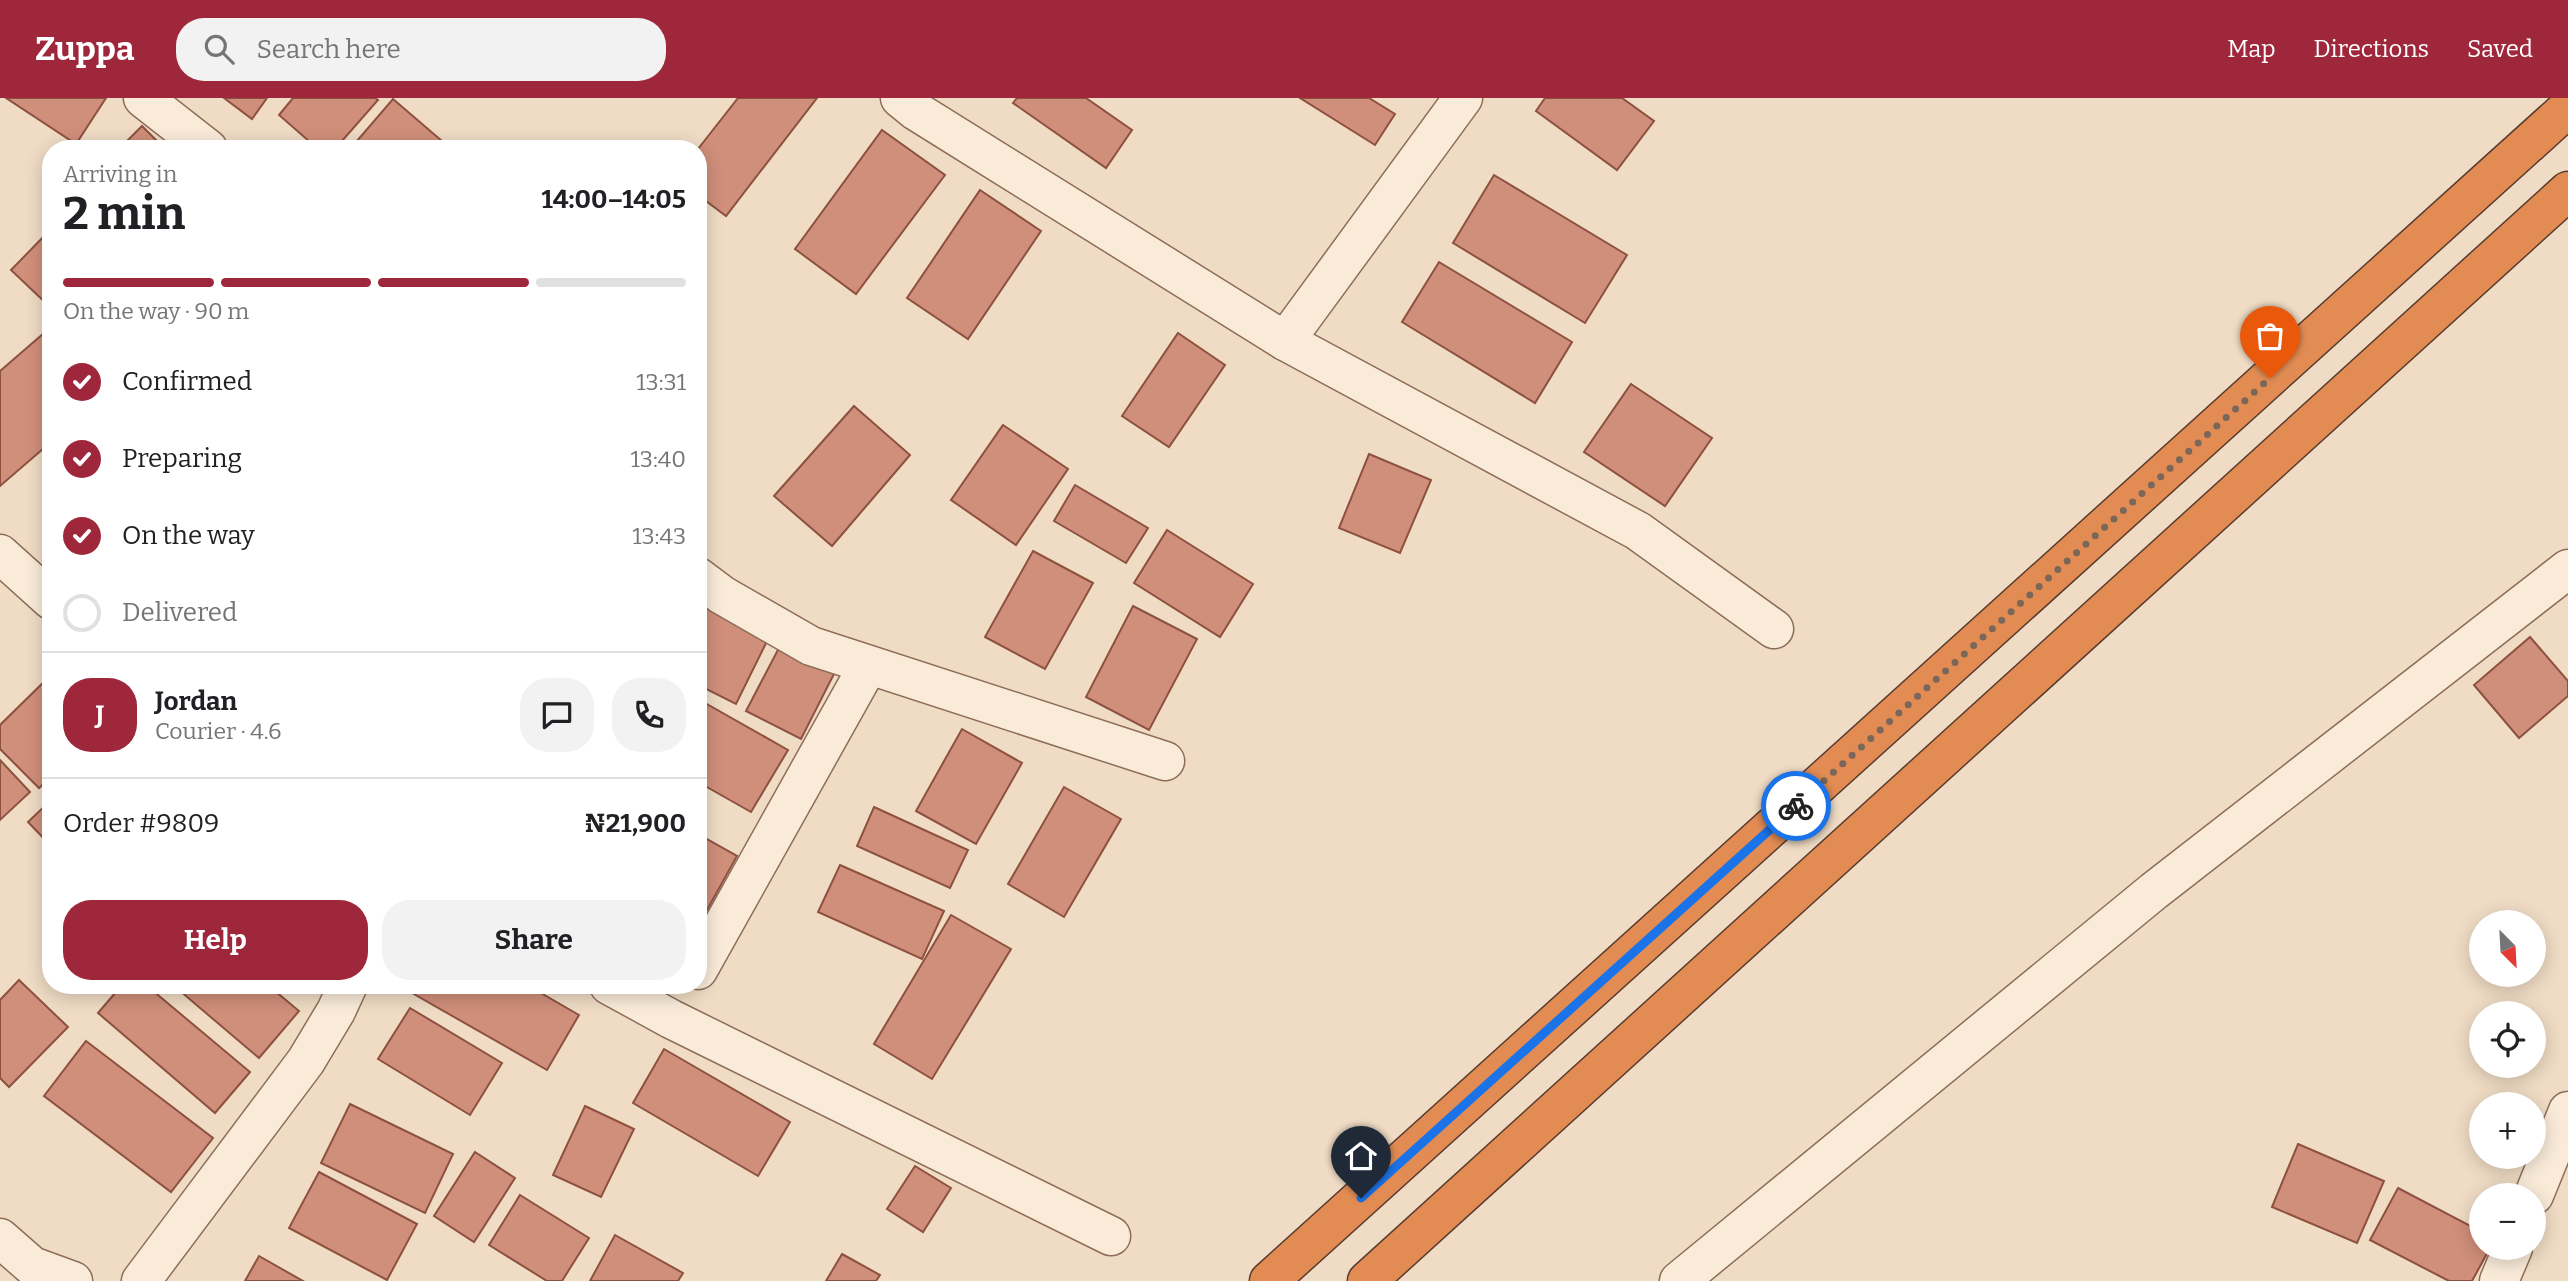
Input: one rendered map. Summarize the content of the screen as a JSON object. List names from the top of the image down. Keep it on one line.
{"north":"bottom right","page":{"header":"Zuppa","search":"Search here","nav":["Map","Directions","Saved"],"heading":["2 min","Arriving in","14:00–14:05"],"panel":["Jordan","Courier · 4.6","Order #9809","₦21,900"],"bar":"On the way · 90 m","list":[["Confirmed","13:31"],["Preparing","13:40"],["On the way","13:43"],"Delivered"],"round":"J","buttons":["Help","Share"],"map_buttons":["+","−"]}}
